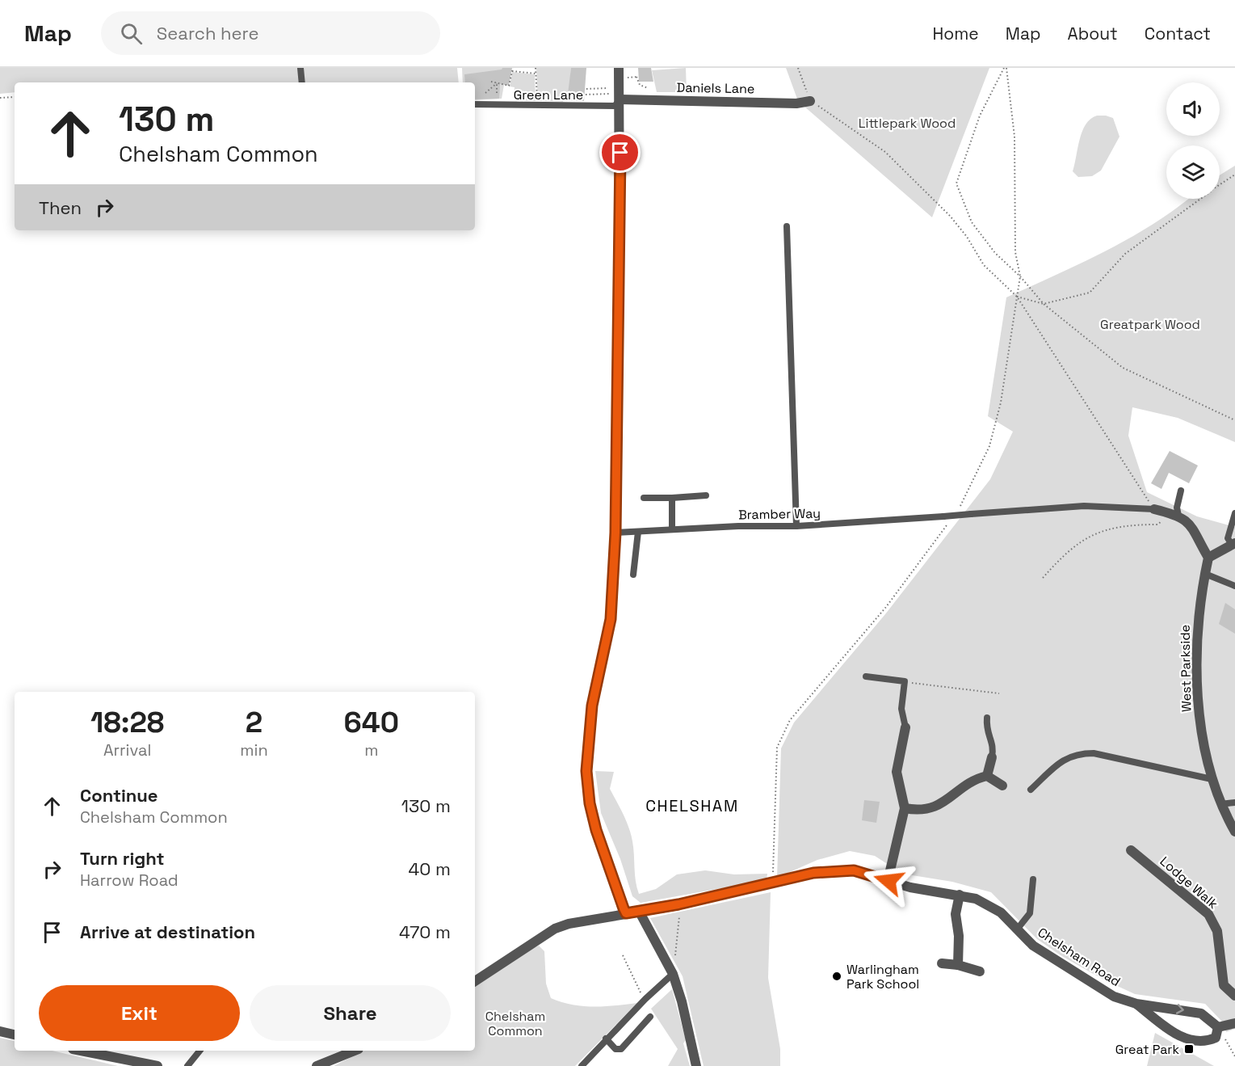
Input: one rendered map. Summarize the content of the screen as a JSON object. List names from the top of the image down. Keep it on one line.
{"streets":{"street":["Daniels Lane","West Parkside","Lodge Walk","Chelsham Road"],"lane":["Green Lane","Bramber Way"]},"crossings":[["Daniels Lane","Green Lane"]],"districts":["CHELSHAM"],"parks":["Littlepark Wood","Greatpark Wood","Chelsham Common"],"places":{"other":["Warlingham Park School"],"transit":["Great Park"]},"page":{"header":"Map","search":"Search here","nav":["Home","Map","About","Contact"],"turn":["130 m","Chelsham Common"],"then":"Then","eta":["18:28","Arrival","2","min","640","m"],"list":[{"name":"Continue","note":"Chelsham Common","value":"130 m"},{"name":"Turn right","note":"Harrow Road","value":"40 m"},{"name":"Arrive at destination","value":"470 m"}],"buttons":["Exit","Share"]}}
